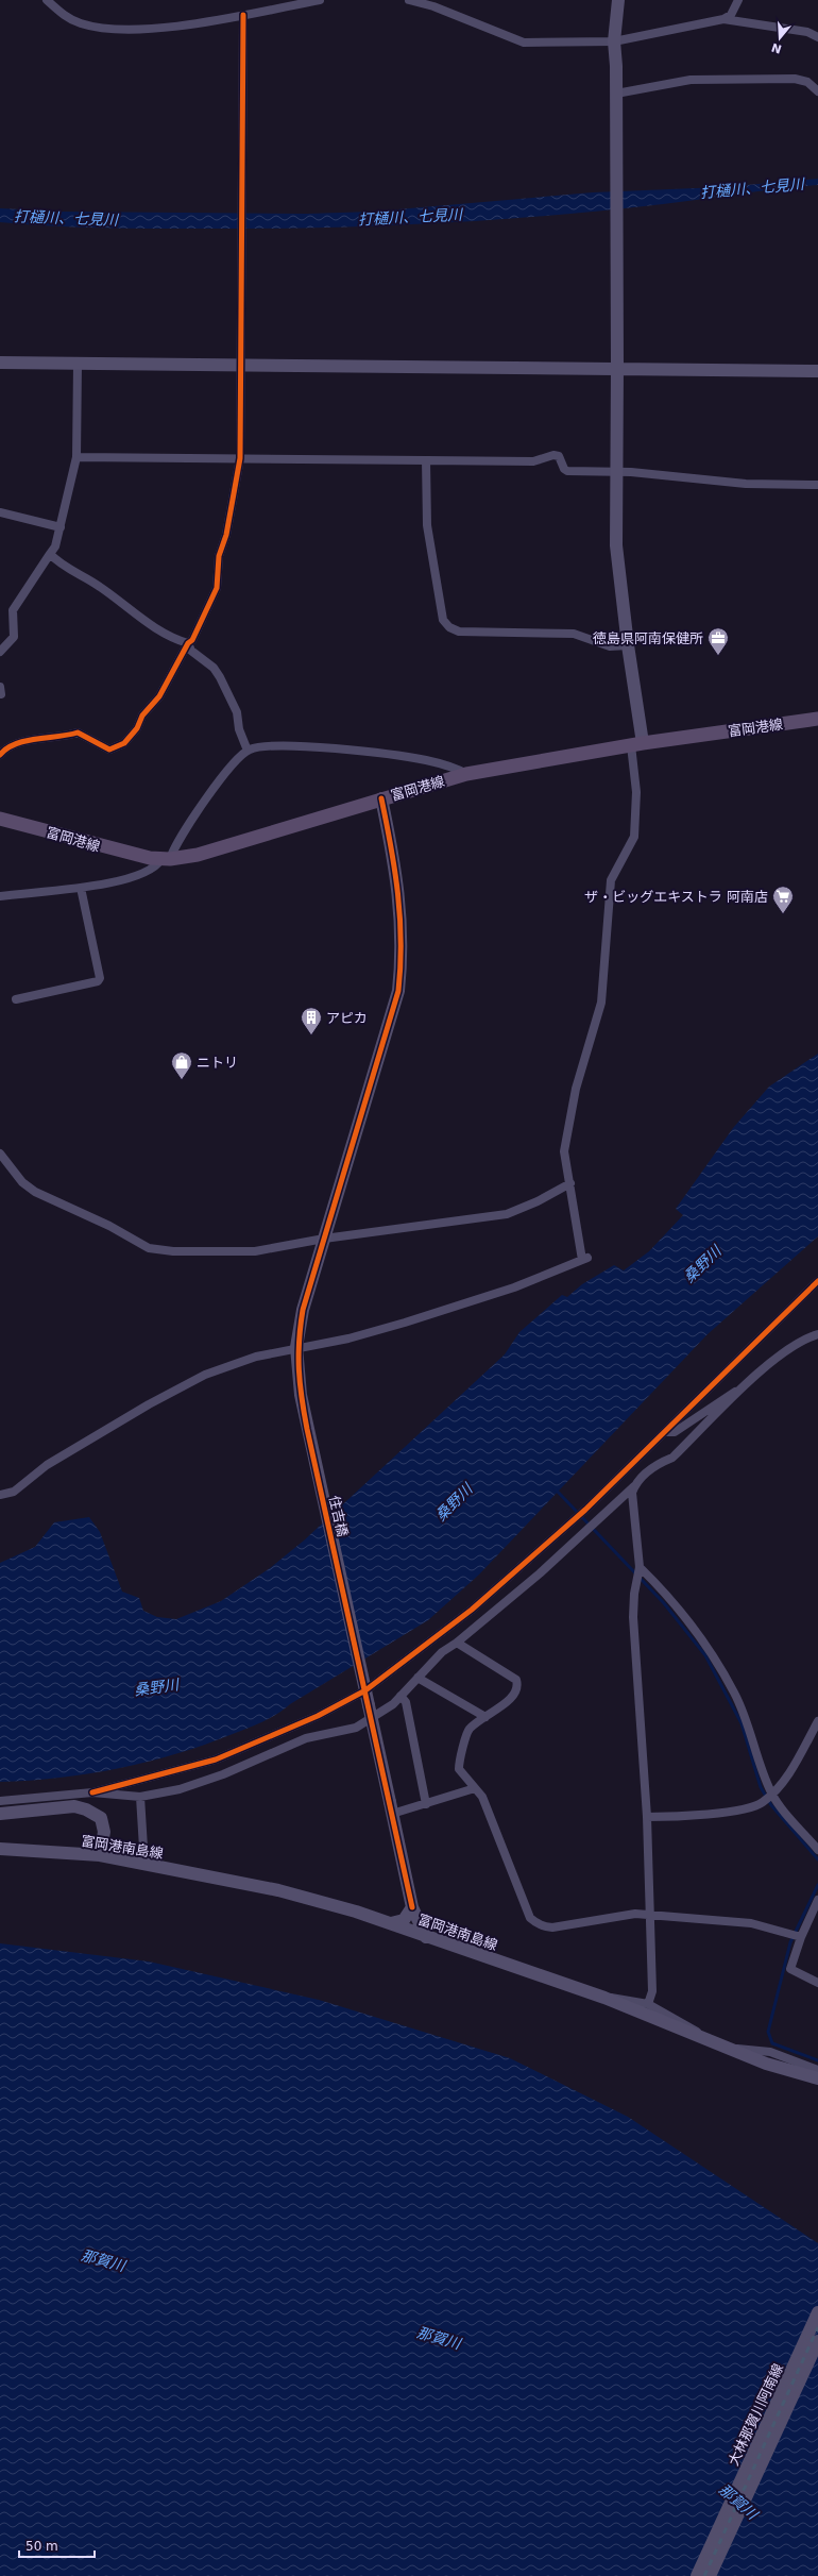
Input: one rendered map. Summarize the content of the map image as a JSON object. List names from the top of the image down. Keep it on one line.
{"streets":{"main road":["富岡港線"],"street":["住吉橋","富岡港南島線","大林那賀川阿南線"]},"crossings":[["富岡港線","住吉橋"],["住吉橋","富岡港南島線"]],"water":["打樋川、七見川","桑野川","那賀川"],"places":{"office":["徳島県阿南保健所"],"supermarket":["ザ・ビッグエキストラ 阿南店"],"building":["アピカ"],"shop":["ニトリ"]},"scale_bar":"50 m","north":"bottom"}
